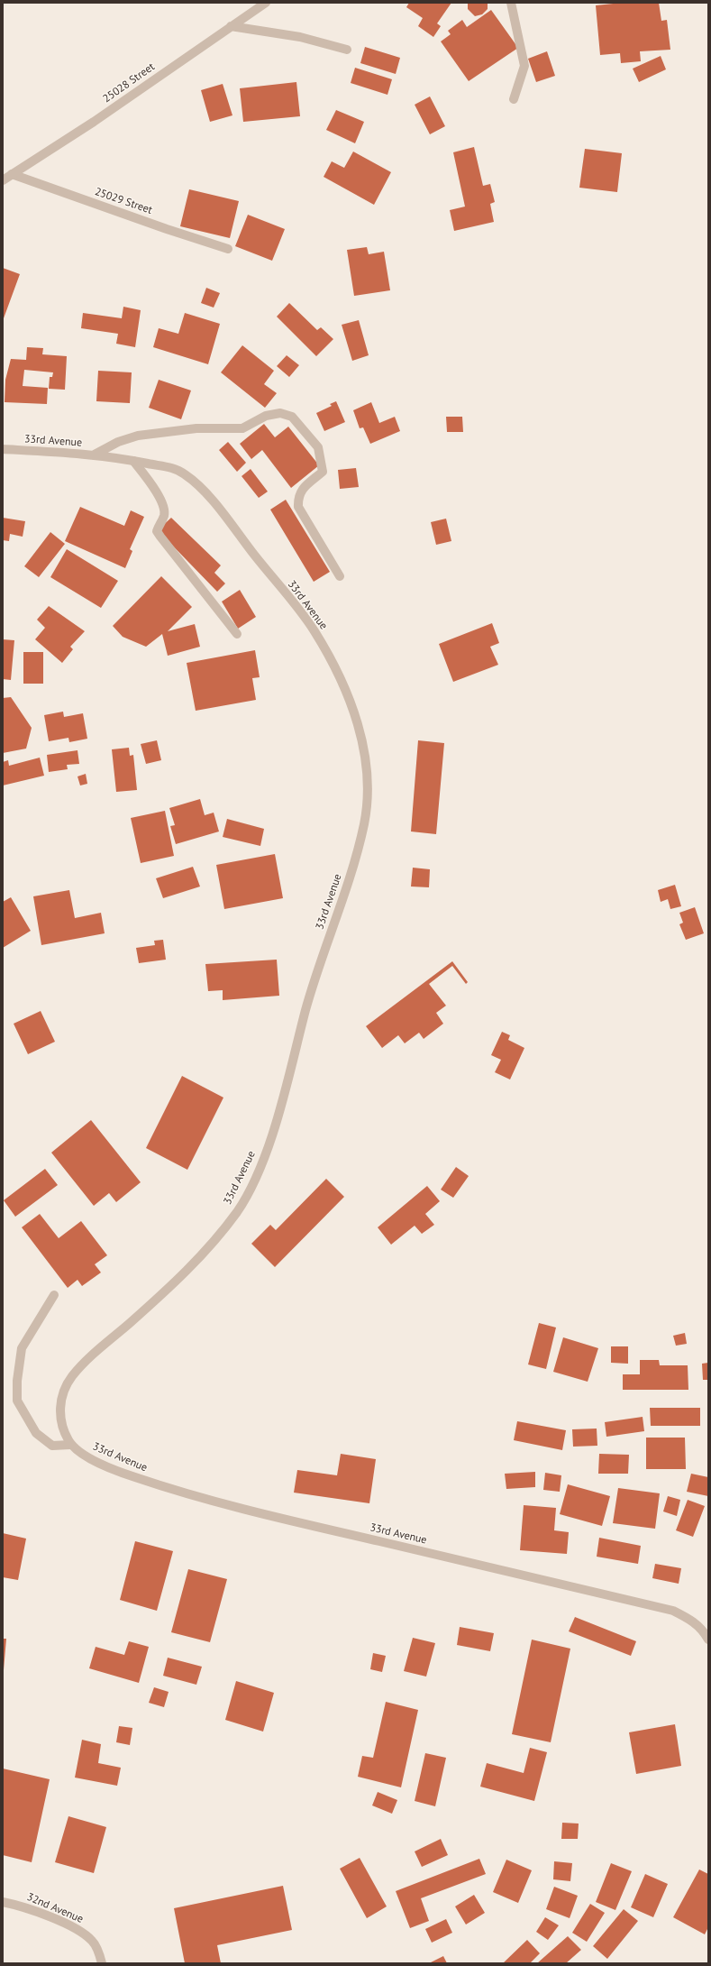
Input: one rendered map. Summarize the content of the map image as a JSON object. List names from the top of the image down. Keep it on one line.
{"streets":{"street":["25028 Street","25029 Street","33rd Avenue","32nd Avenue"]},"crossings":[["25028 Street","25029 Street"]]}
